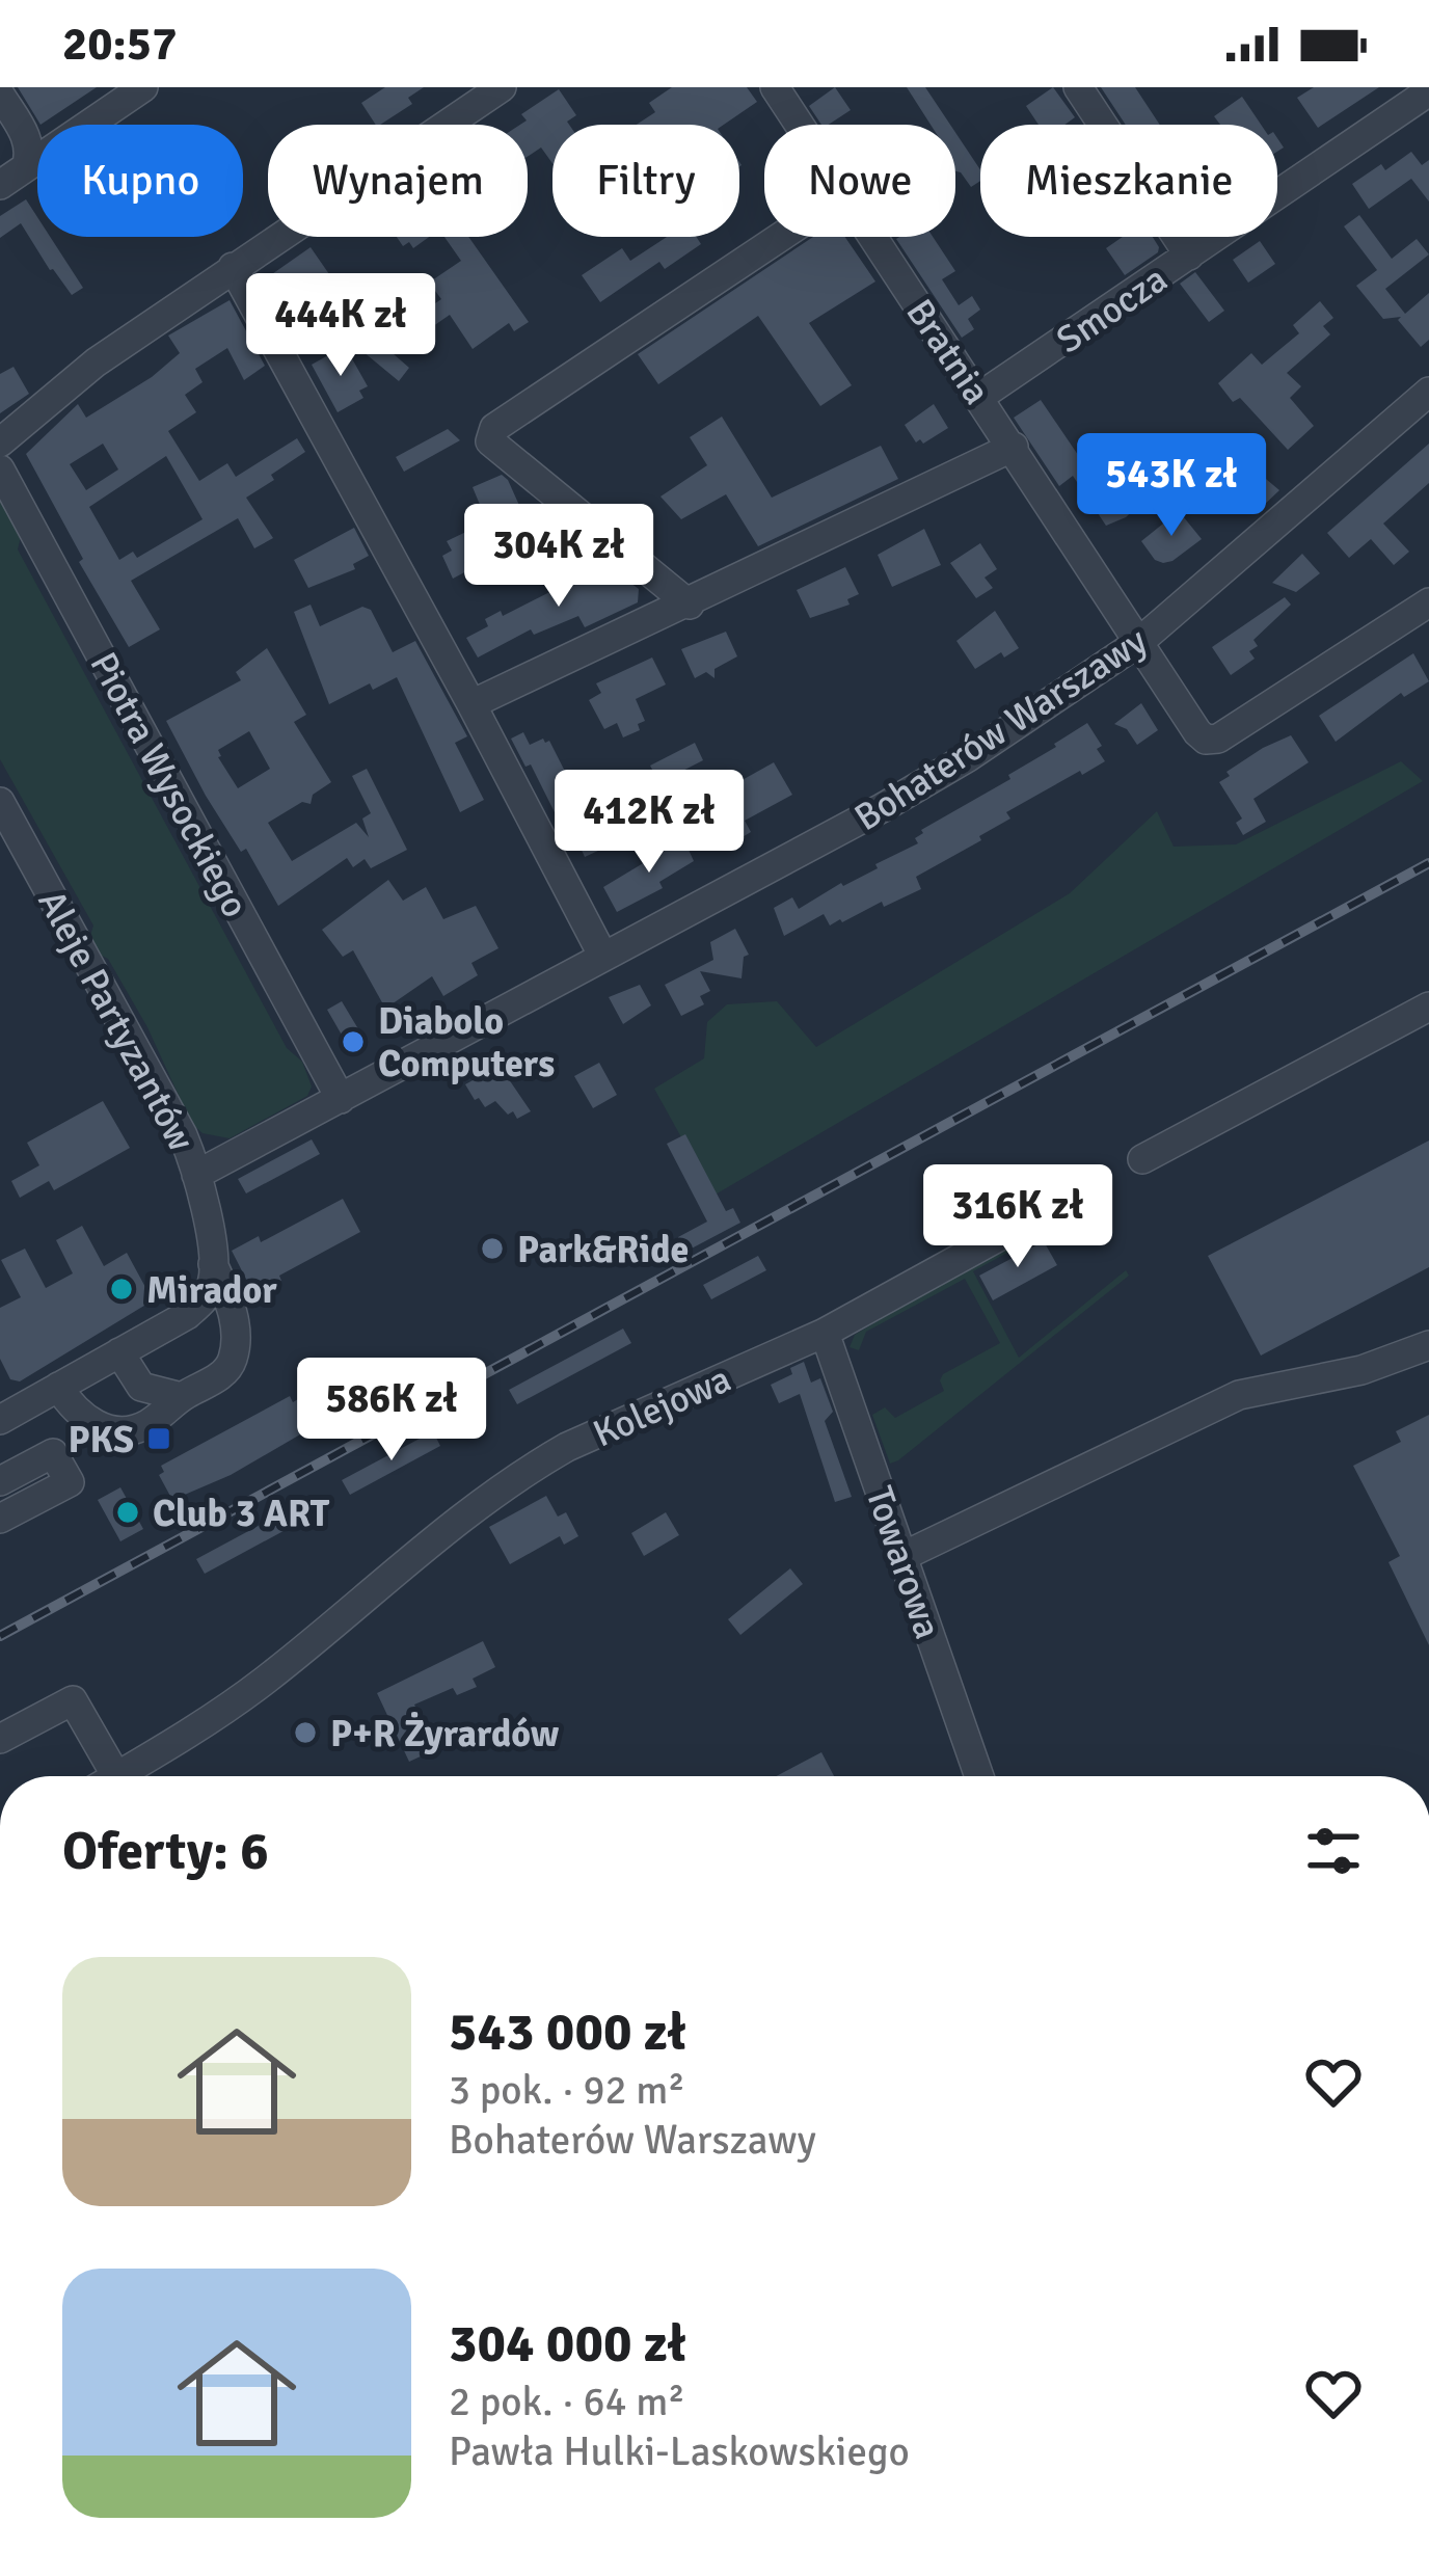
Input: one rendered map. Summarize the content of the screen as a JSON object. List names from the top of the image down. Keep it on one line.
{"streets":{"street":["Smocza","Bratnia","Bohaterów Warszawy","Piotra Wysockiego","Aleje Partyzantów","Kolejowa","Towarowa"]},"crossings":[["Smocza","Bratnia"],["Bratnia","Bohaterów Warszawy"],["Bohaterów Warszawy","Piotra Wysockiego"],["Bohaterów Warszawy","Aleje Partyzantów"],["Kolejowa","Towarowa"]],"places":{"other":["Diabolo Computers","Park&Ride","Mirador","Club 3 ART","P+R Żyrardów"],"transit":["PKS"]},"page":{"status":"20:57","chip":["Kupno","Wynajem","Filtry","Nowe","Mieszkanie"],"price":["444K zł","543K zł","304K zł","412K zł","316K zł","586K zł"],"heading":"Oferty: 6","list":[{"name":"543 000 zł","note":"3 pok. · 92 m² · Bohaterów Warszawy"},{"name":"304 000 zł","note":"2 pok. · 64 m² · Pawła Hulki-Laskowskiego"}]}}
